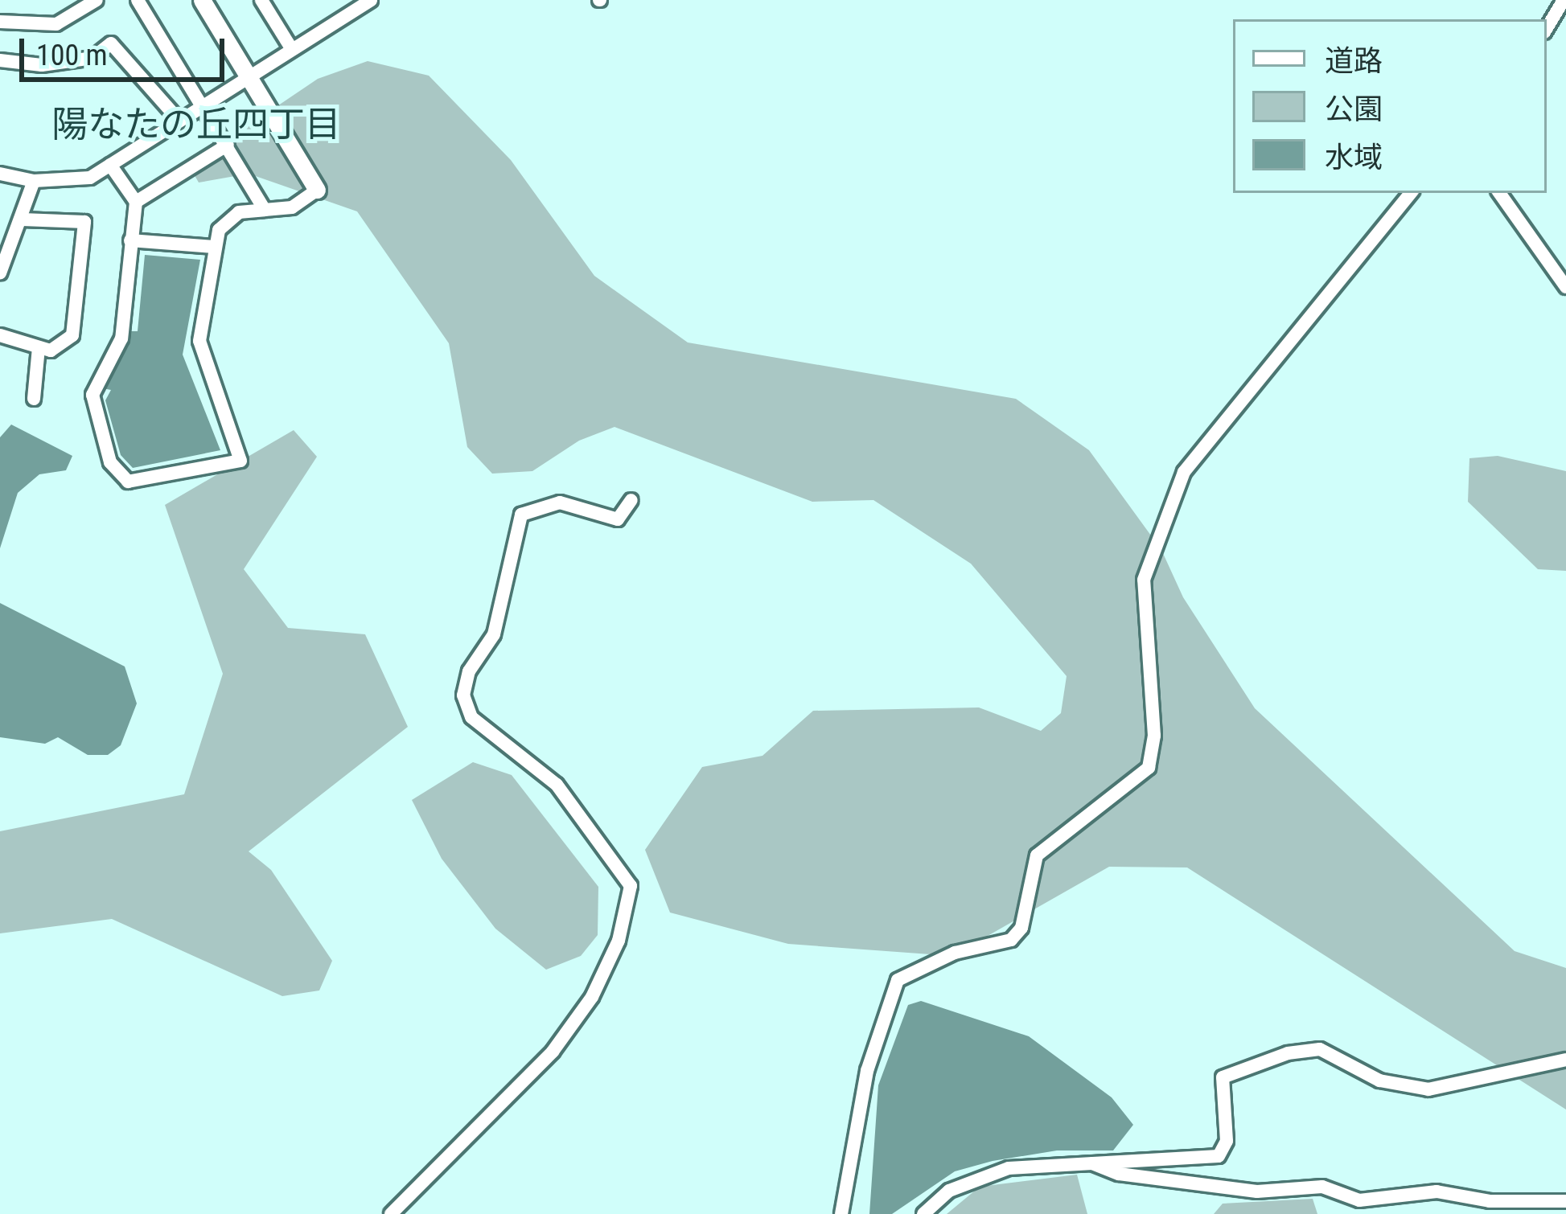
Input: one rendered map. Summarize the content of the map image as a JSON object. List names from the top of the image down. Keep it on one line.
{"districts":["陽なたの丘四丁目"],"legend":["道路","公園","水域"],"scale_bar":"100 m"}
